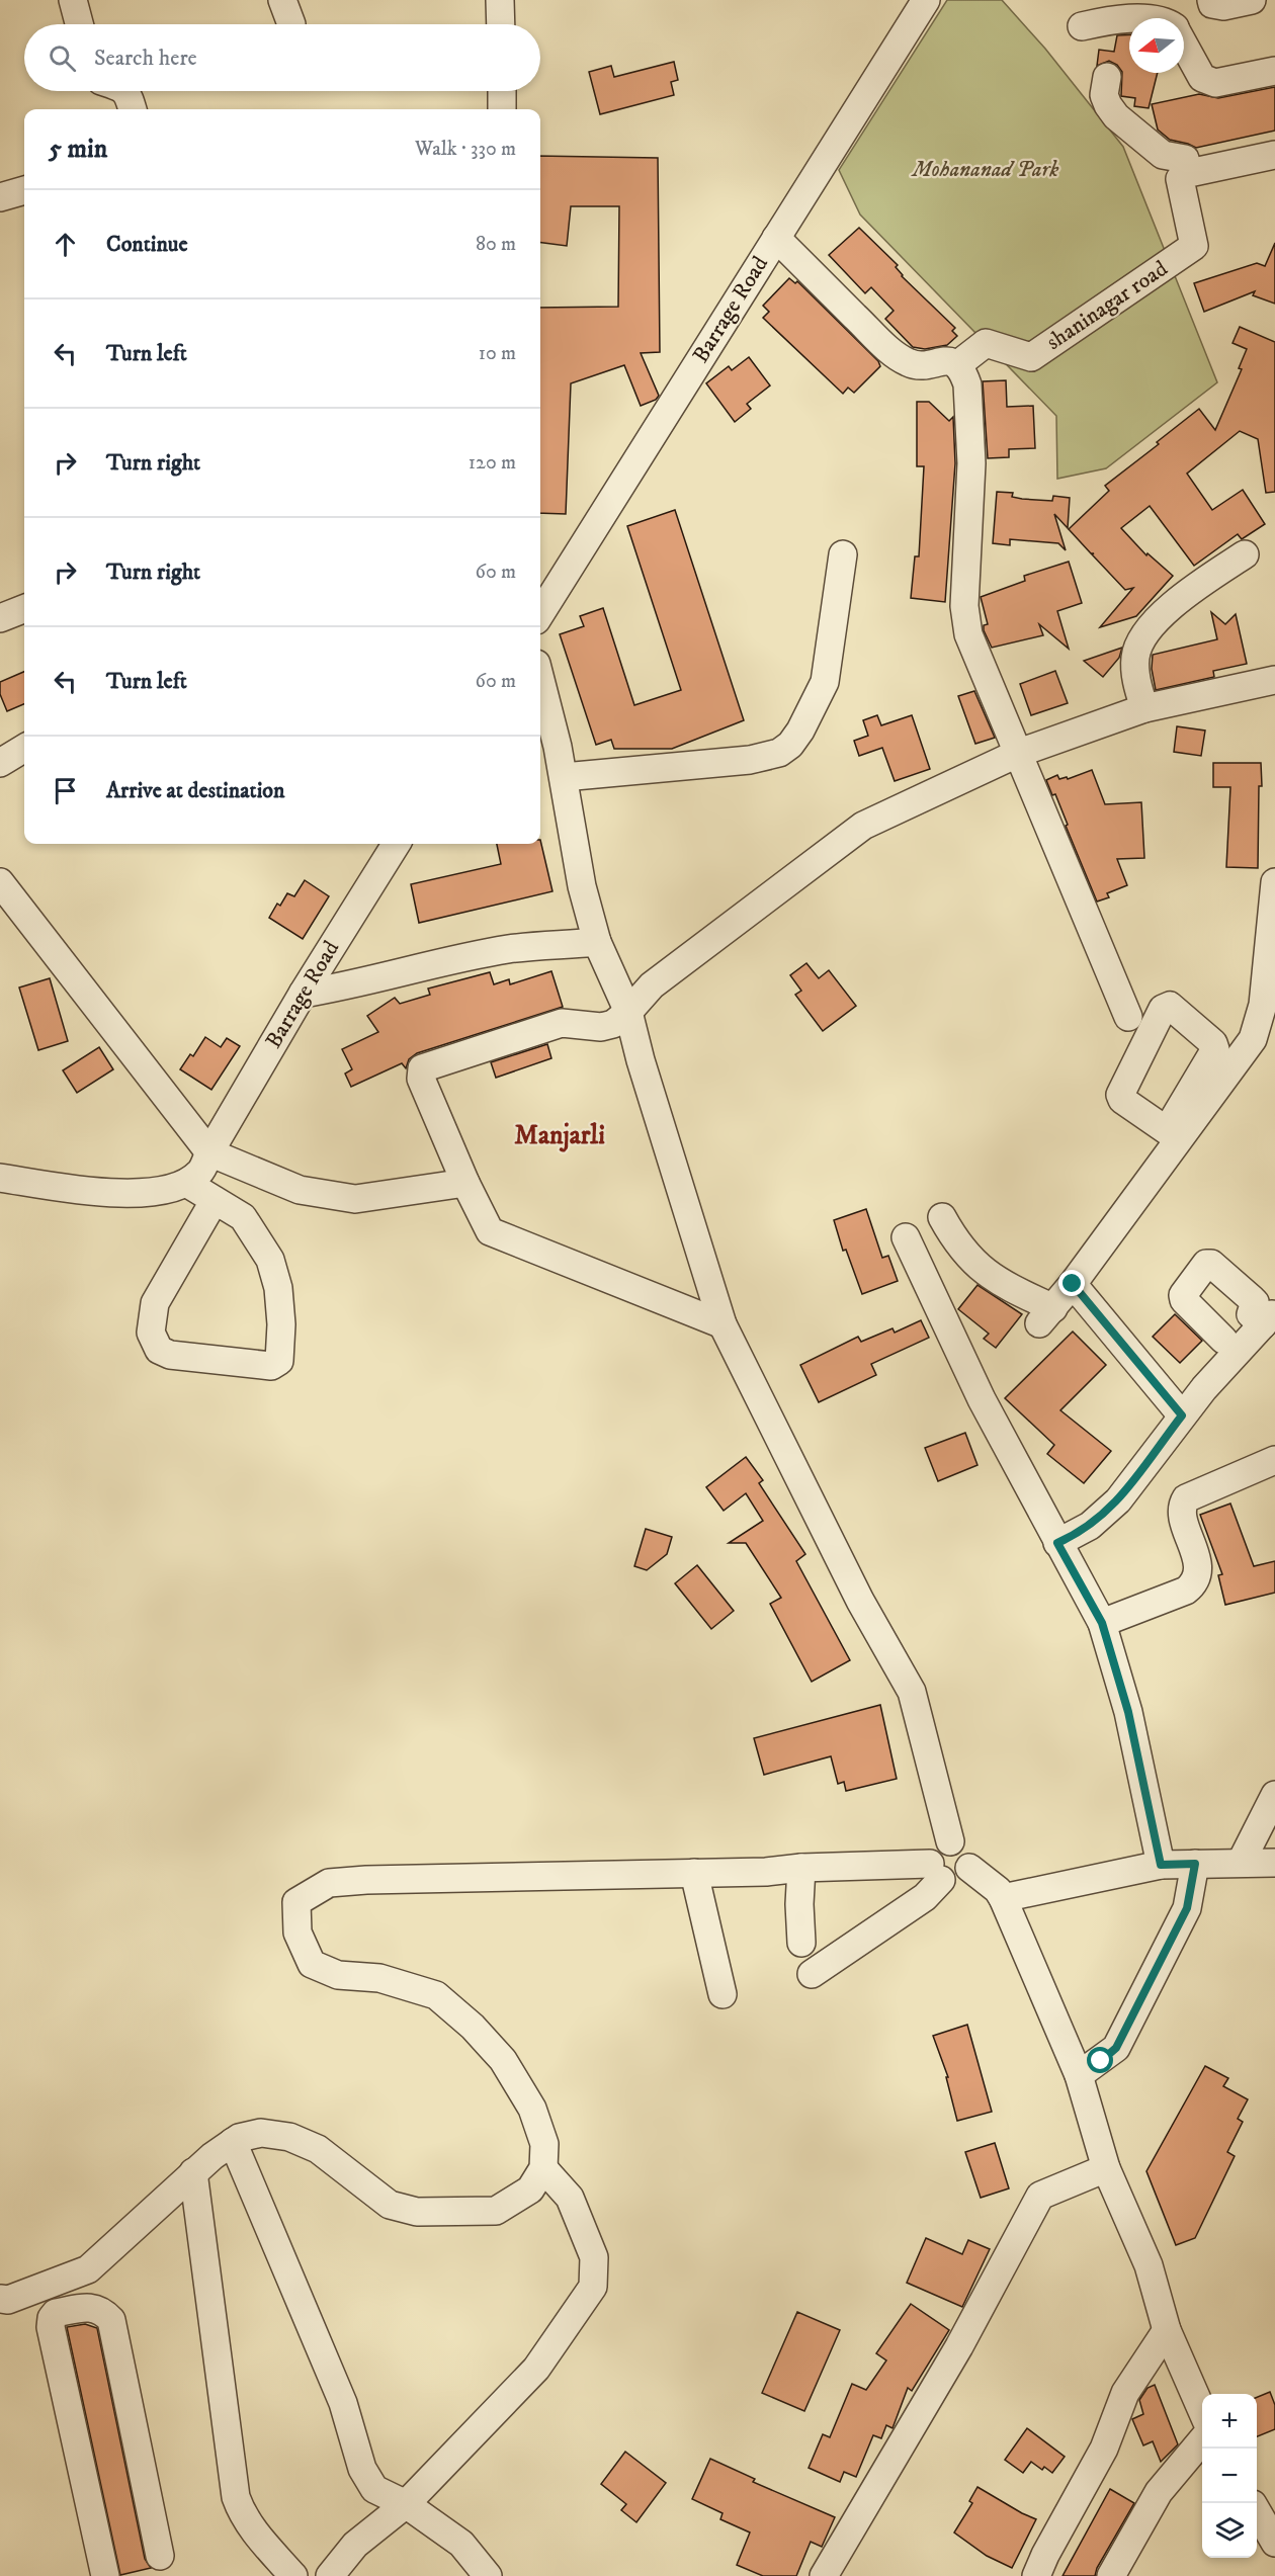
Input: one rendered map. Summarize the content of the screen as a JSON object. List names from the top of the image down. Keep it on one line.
{"streets":{"street":["shaninagar road","Barrage Road"]},"districts":["Manjarli"],"parks":["Mohananad Park"],"north":"left","page":{"search":"Search here","heading":["5 min","Walk · 330 m"],"list":[["Continue","80 m"],["Turn left","10 m"],["Turn right","120 m"],["Turn right","60 m"],["Turn left","60 m"],"Arrive at destination"],"map_buttons":["+","−"]}}
